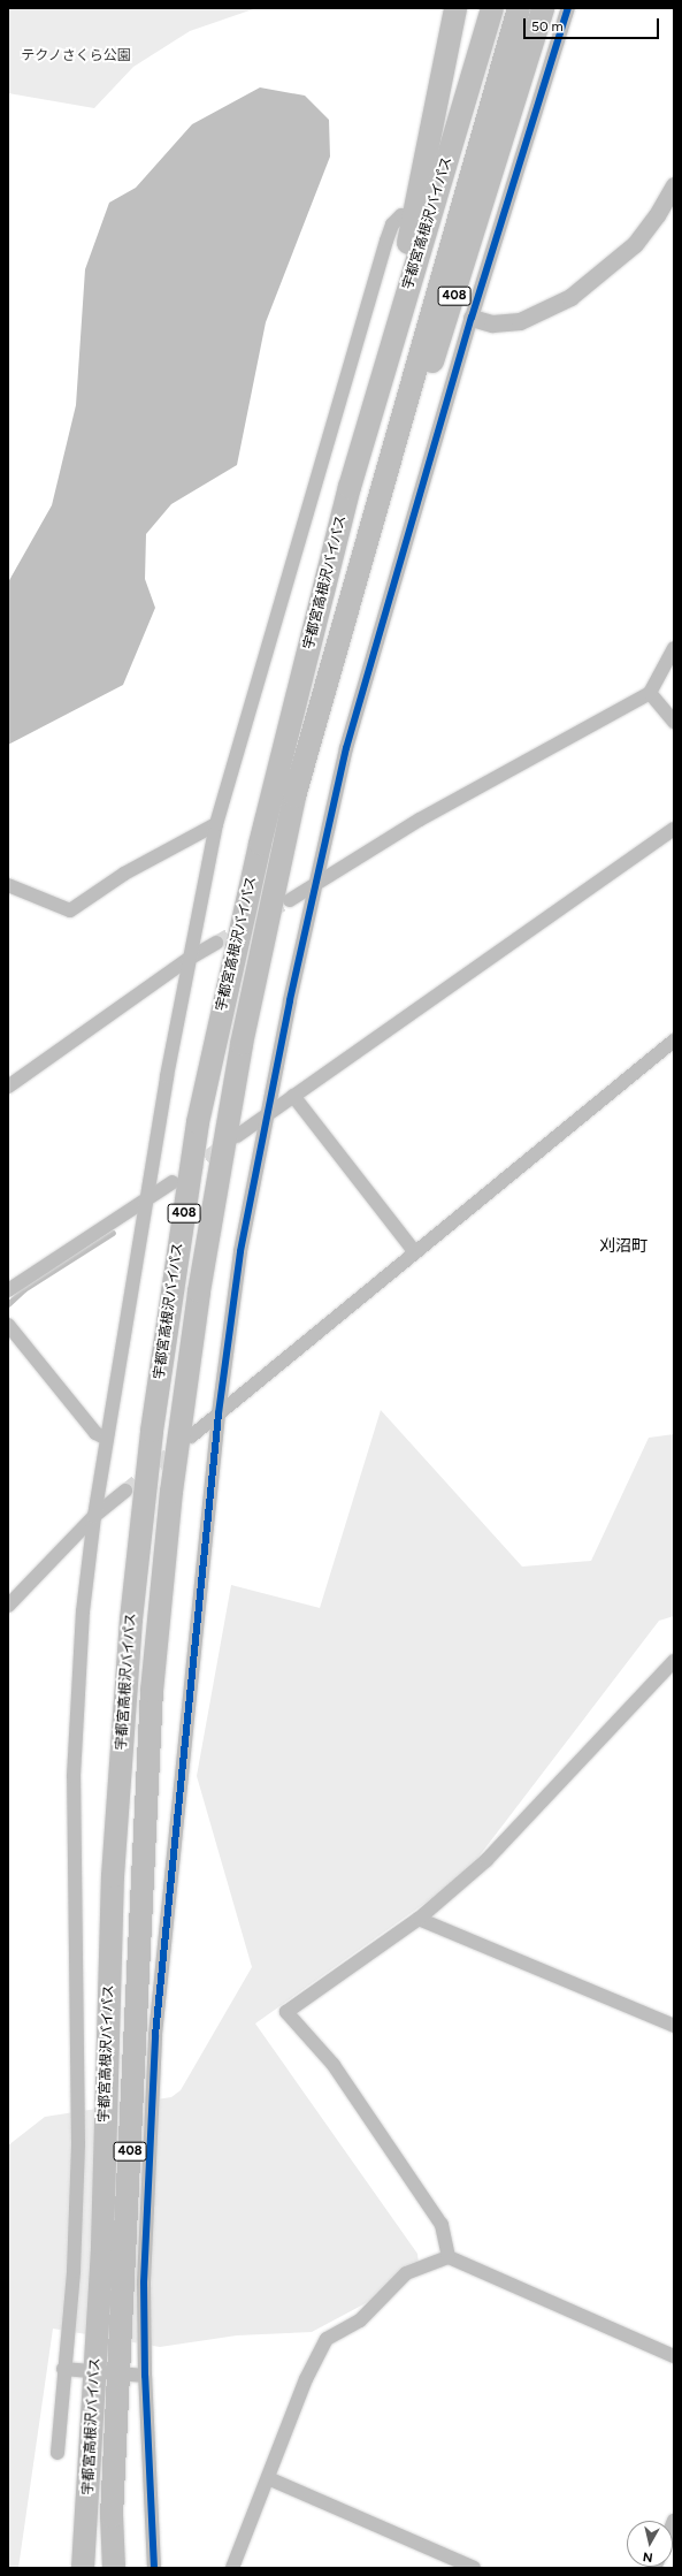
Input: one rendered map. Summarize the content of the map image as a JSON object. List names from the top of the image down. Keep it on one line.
{"streets":{"highway":["宇都宮高根沢バイパス","408"]},"crossings":[["宇都宮高根沢バイパス","408"]],"districts":["刈沼町"],"parks":["テクノさくら公園"],"scale_bar":"50 m","north":"bottom"}
